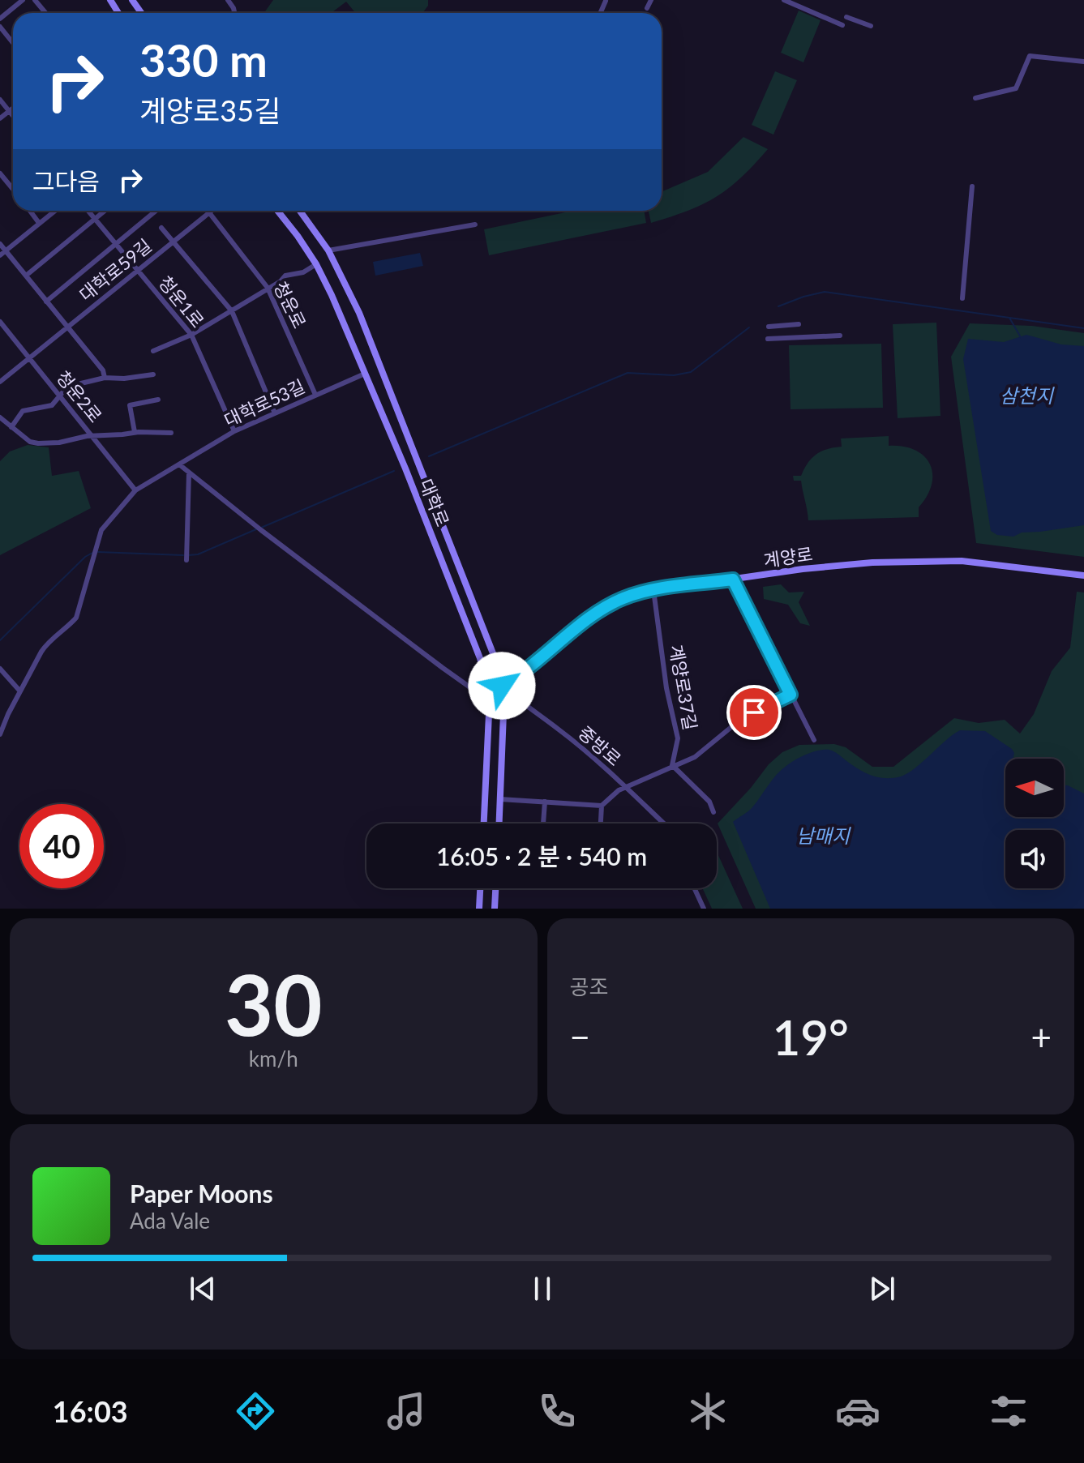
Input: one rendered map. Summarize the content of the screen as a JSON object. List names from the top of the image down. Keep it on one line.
{"streets":{"main road":["대학로","계양로"],"street":["대학로59길","청운1로","청운로","청운2로","대학로53길","계양로37길","중방로"]},"crossings":[["대학로59길","청운1로"],["대학로59길","청운로"],["대학로59길","청운2로"],["청운1로","대학로53길"],["청운로","대학로53길"],["청운2로","대학로53길"],["대학로53길","대학로"],["대학로","계양로"],["계양로","계양로37길"],["계양로","중방로"]],"water":["삼천지","남매지"],"north":"left","page":{"turn":["330 m","계양로35길"],"then":"그다음","limit":"40","trip":"16:05 · 2 분 · 540 m","tile":[["30","km/h"],"공조"],"heat":["−","19°","+"],"song":["Paper Moons","Ada Vale"],"tabs":"16:03"}}
